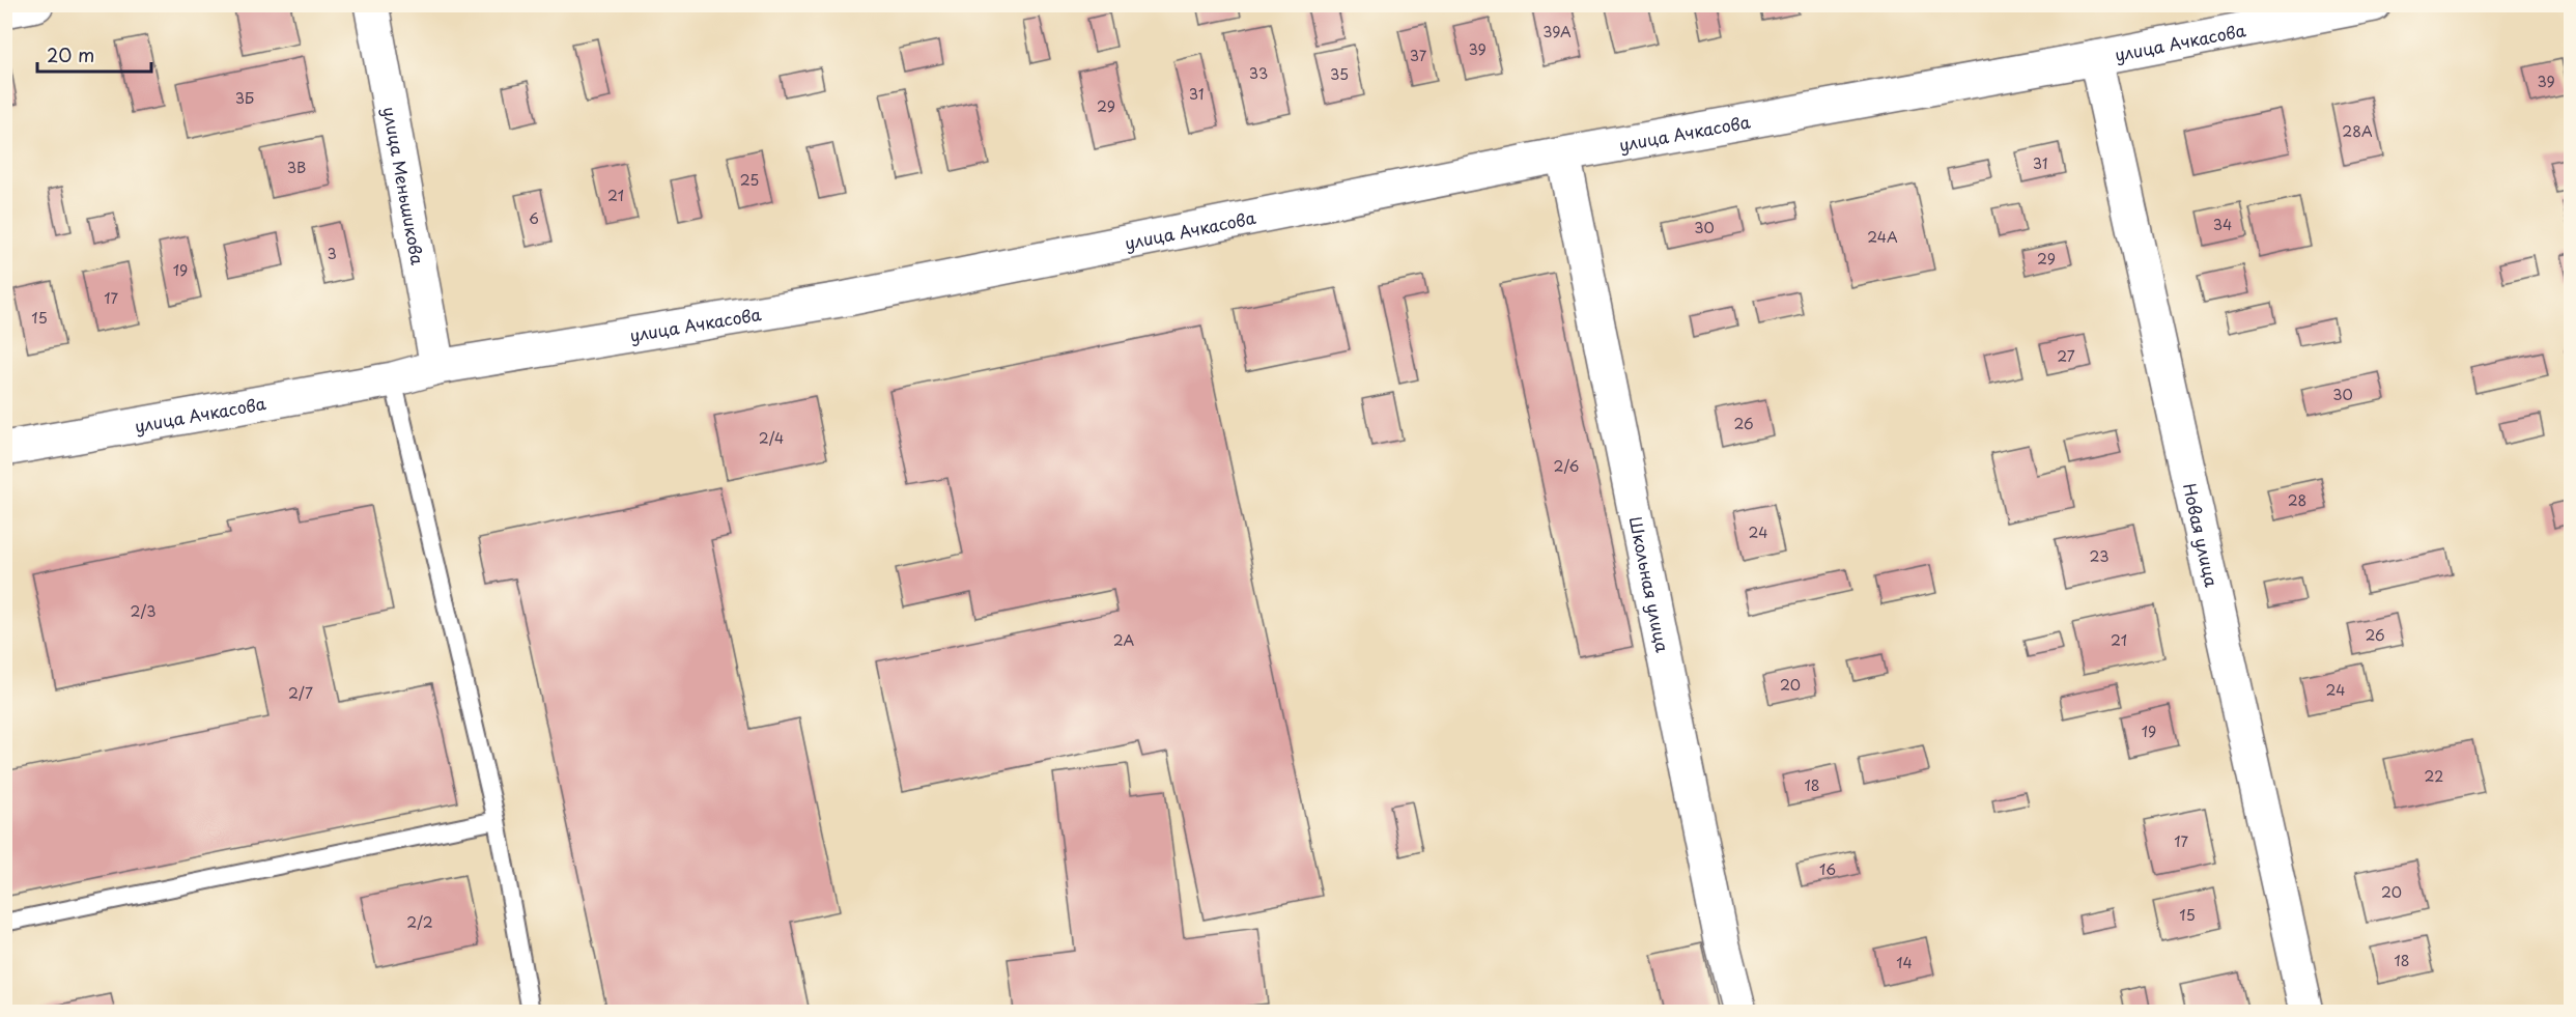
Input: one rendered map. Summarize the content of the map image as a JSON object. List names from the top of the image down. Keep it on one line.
{"streets":{"street":["улица Ачкасова","улица Меньшикова","Новая улица","Школьная улица"]},"crossings":[["улица Ачкасова","улица Меньшикова"],["улица Ачкасова","Новая улица"],["улица Ачкасова","Школьная улица"]],"house_numbers":["39А","39","37","33","35","39","31","3Б","29","28А","31","3В","25","21","6","34","30","24А","3","29","19","17","15","27","30","26","2/4","2/6","28","24","23","2/3","26","2А","21","20","24","2/7","19","22","18","17","16","20","15","2/2","18","14"],"scale_bar":"20 m"}
